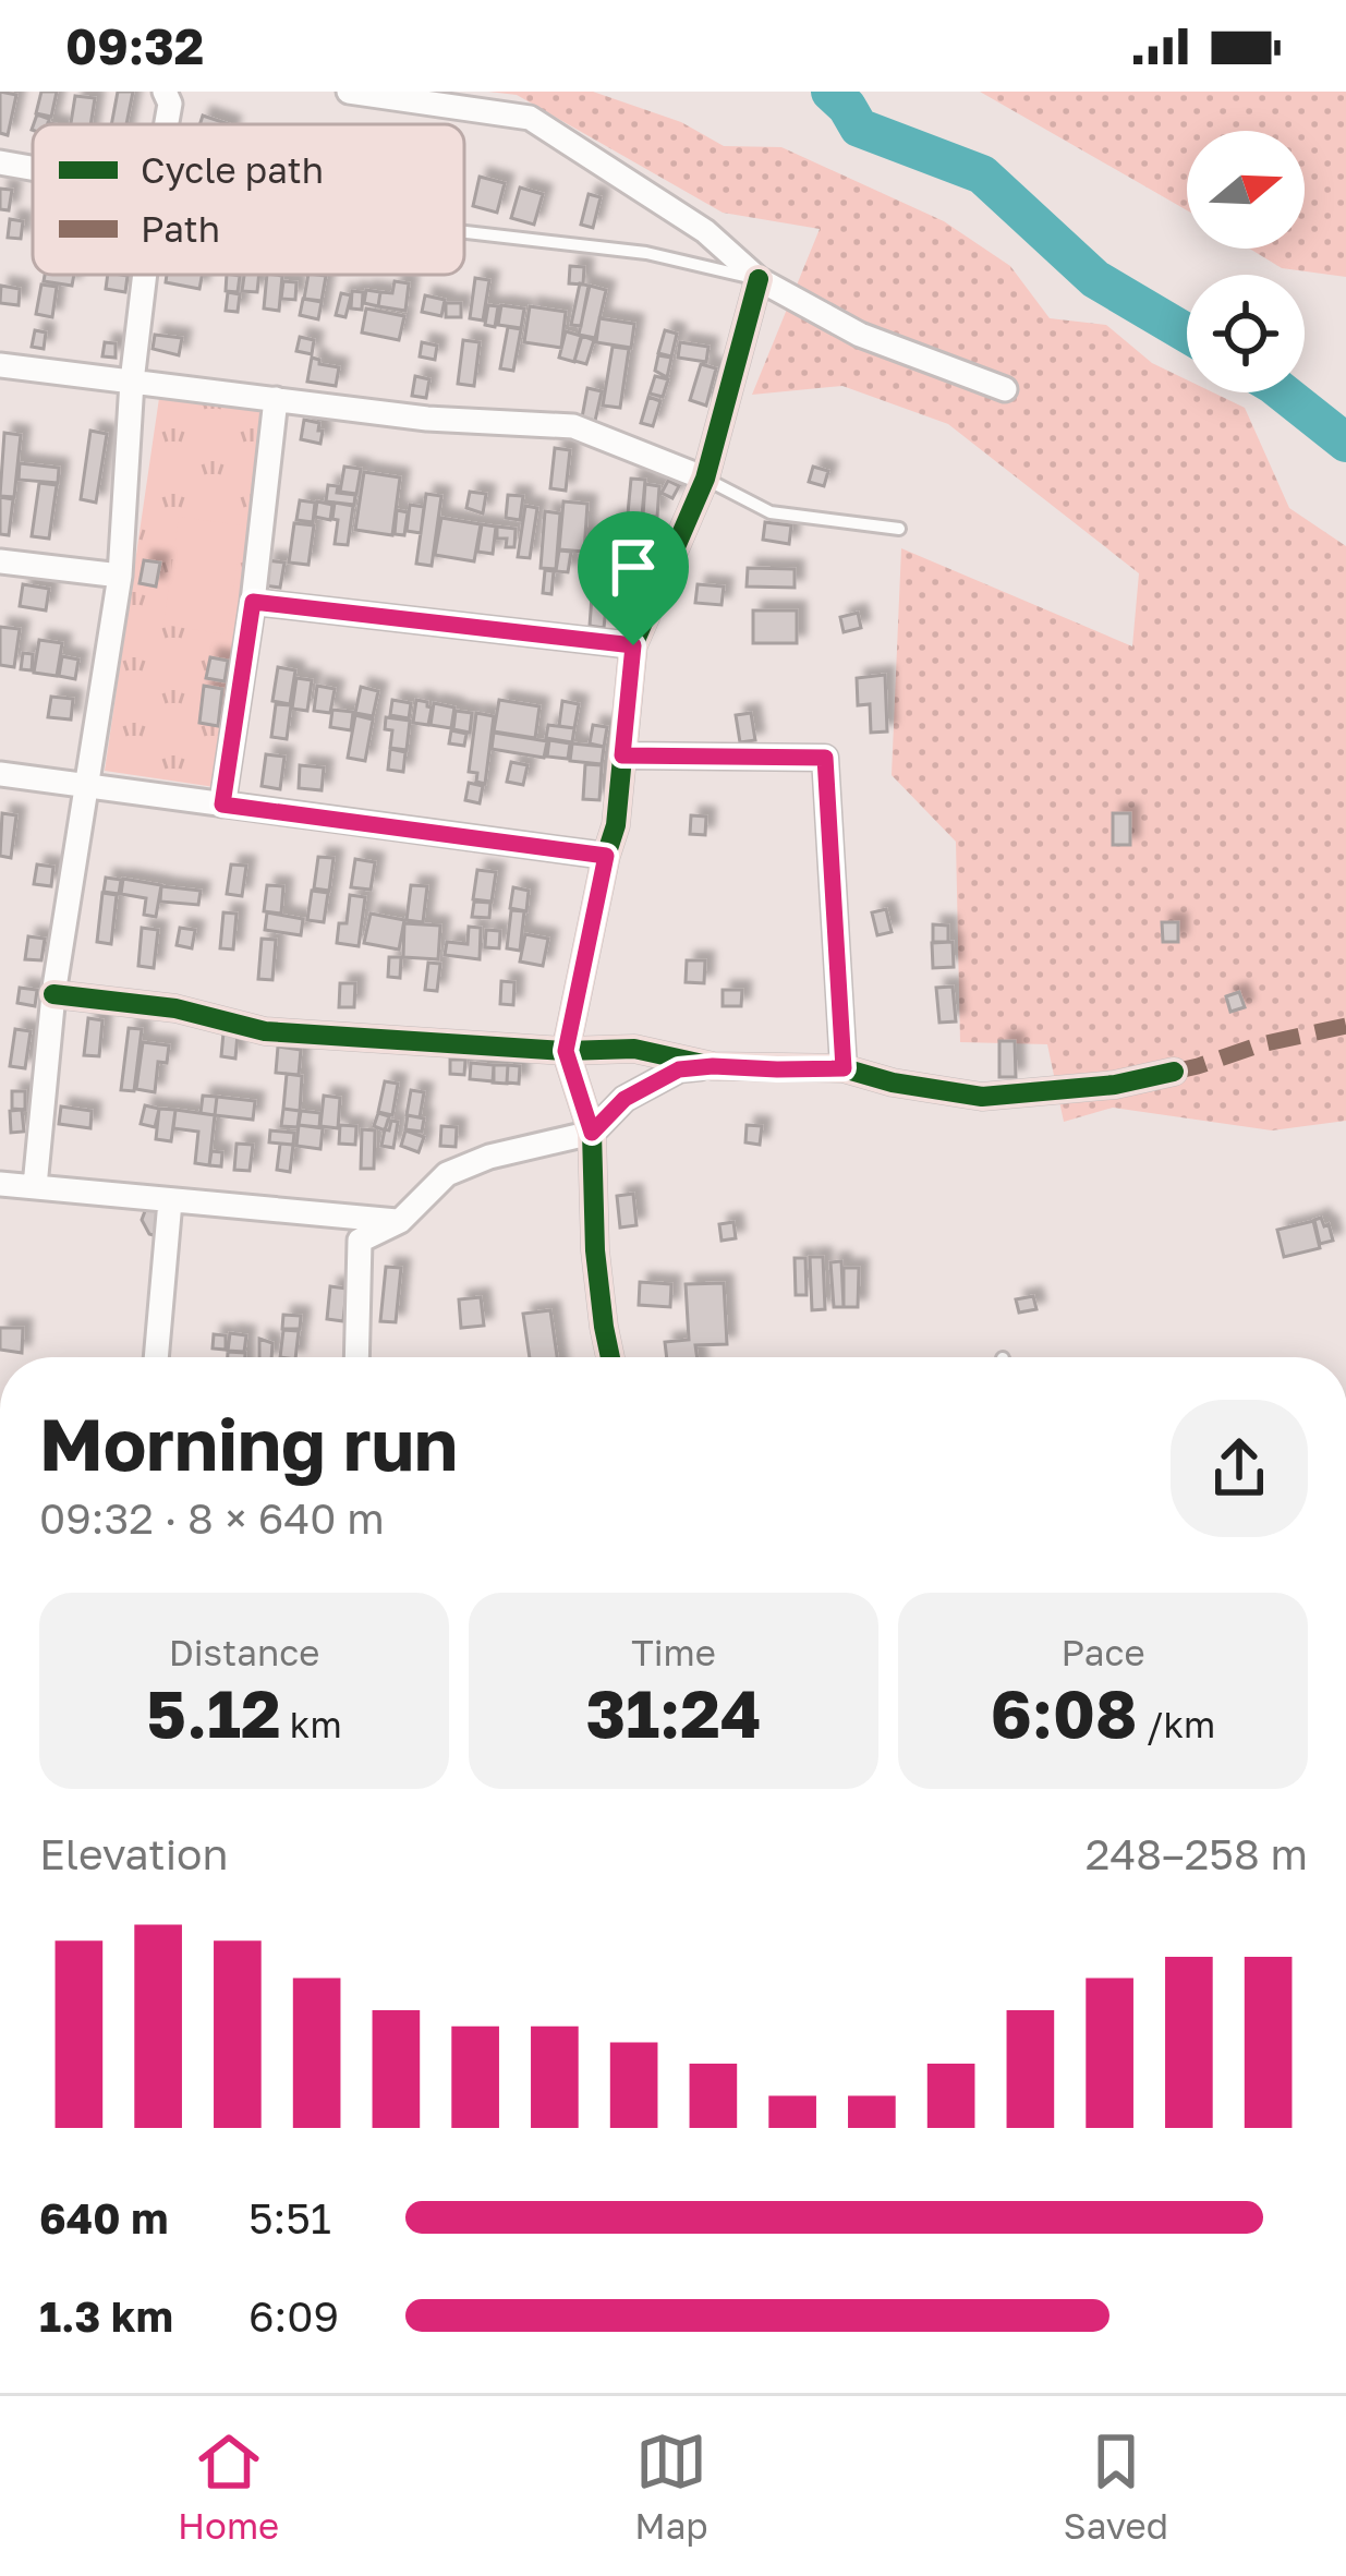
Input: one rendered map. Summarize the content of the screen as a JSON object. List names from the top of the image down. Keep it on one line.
{"legend":["Cycle path","Path"],"north":"right","page":{"status":"09:32","heading":["Morning run","09:32 · 8 × 640 m"],"stats":[["Distance","5.12 km"],["Time","31:24"],["Pace","6:08 /km"]],"chart":["Elevation","248–258 m"],"list":[{"name":"640 m","note":"5:51"},{"name":"1.3 km","note":"6:09"}],"tabs":["Home","Map","Saved"]}}
